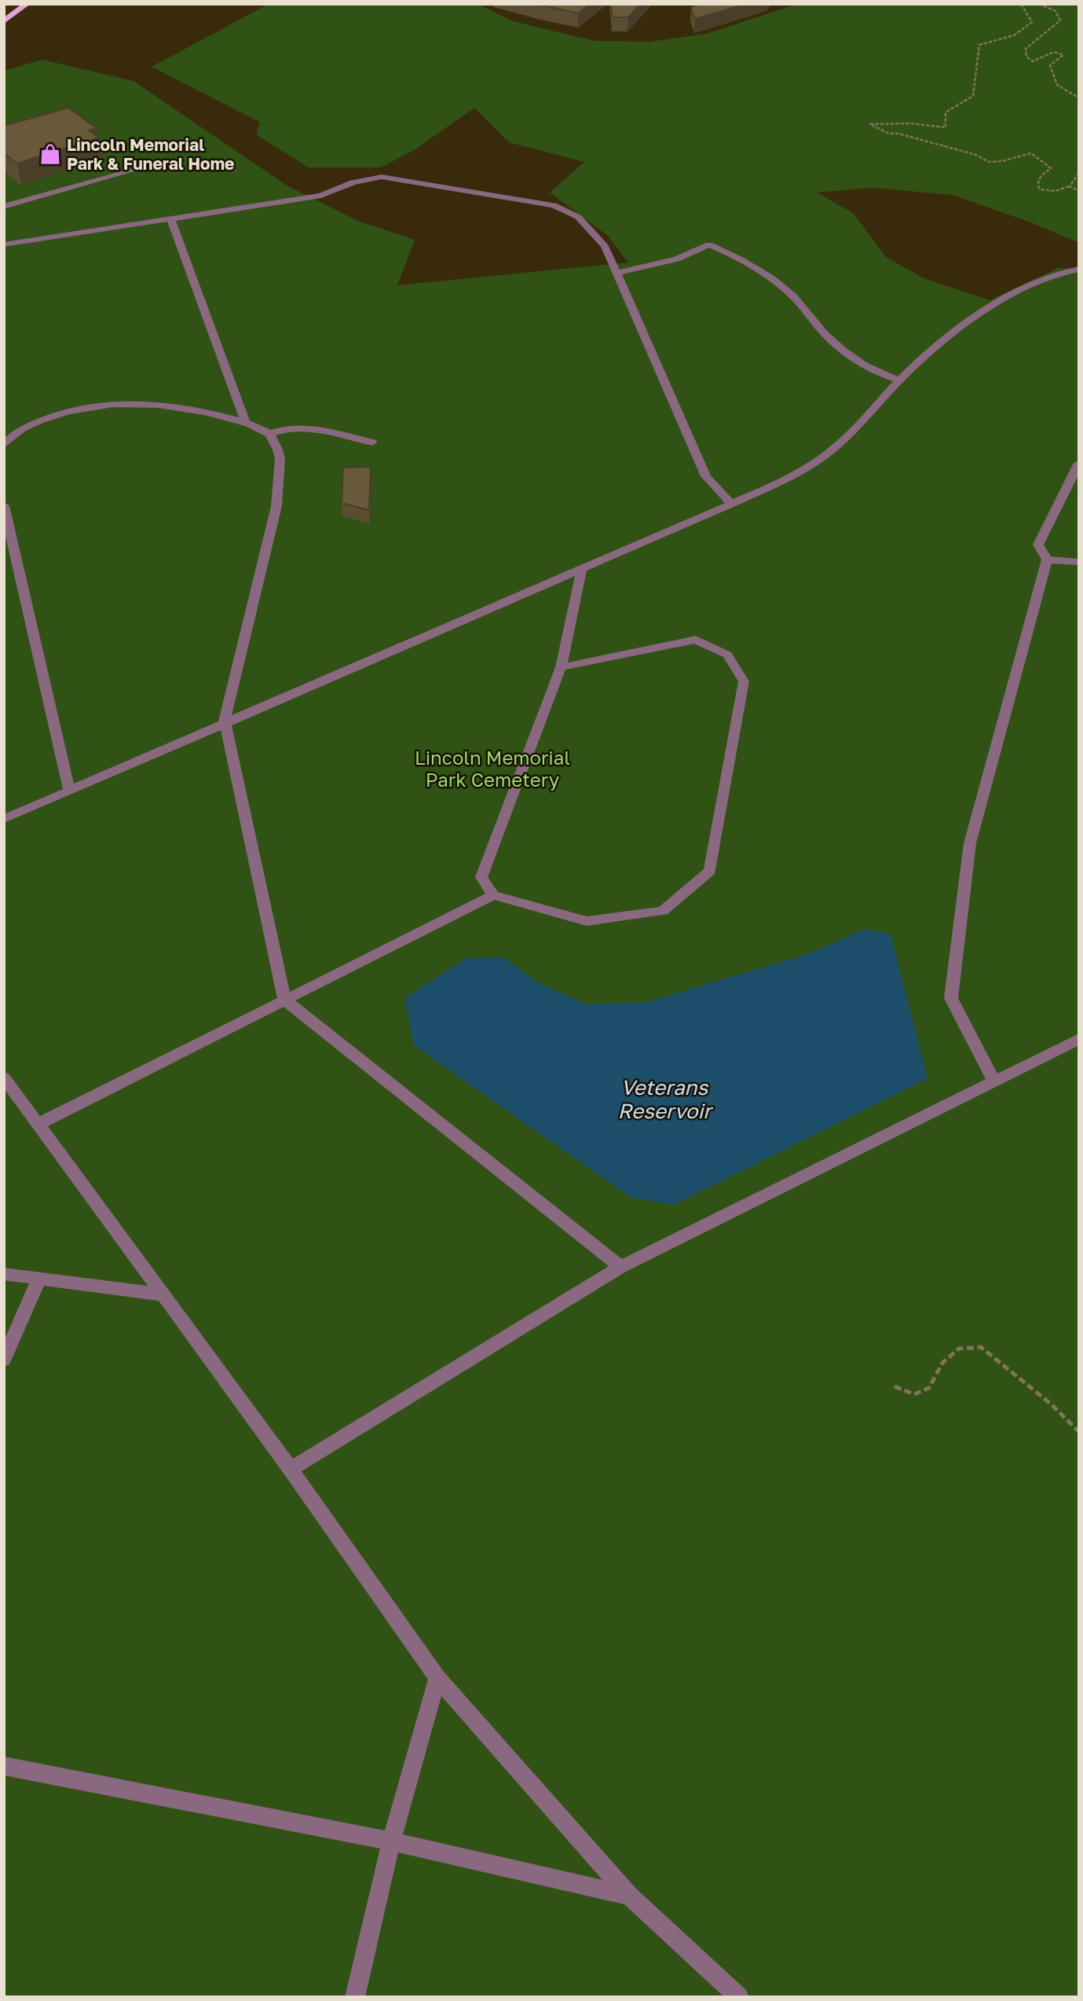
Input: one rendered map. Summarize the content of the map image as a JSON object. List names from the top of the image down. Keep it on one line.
{"water":["Veterans Reservoir"],"parks":["Lincoln Memorial Park Cemetery"],"places":{"shop":["Lincoln Memorial Park & Funeral Home"]}}
